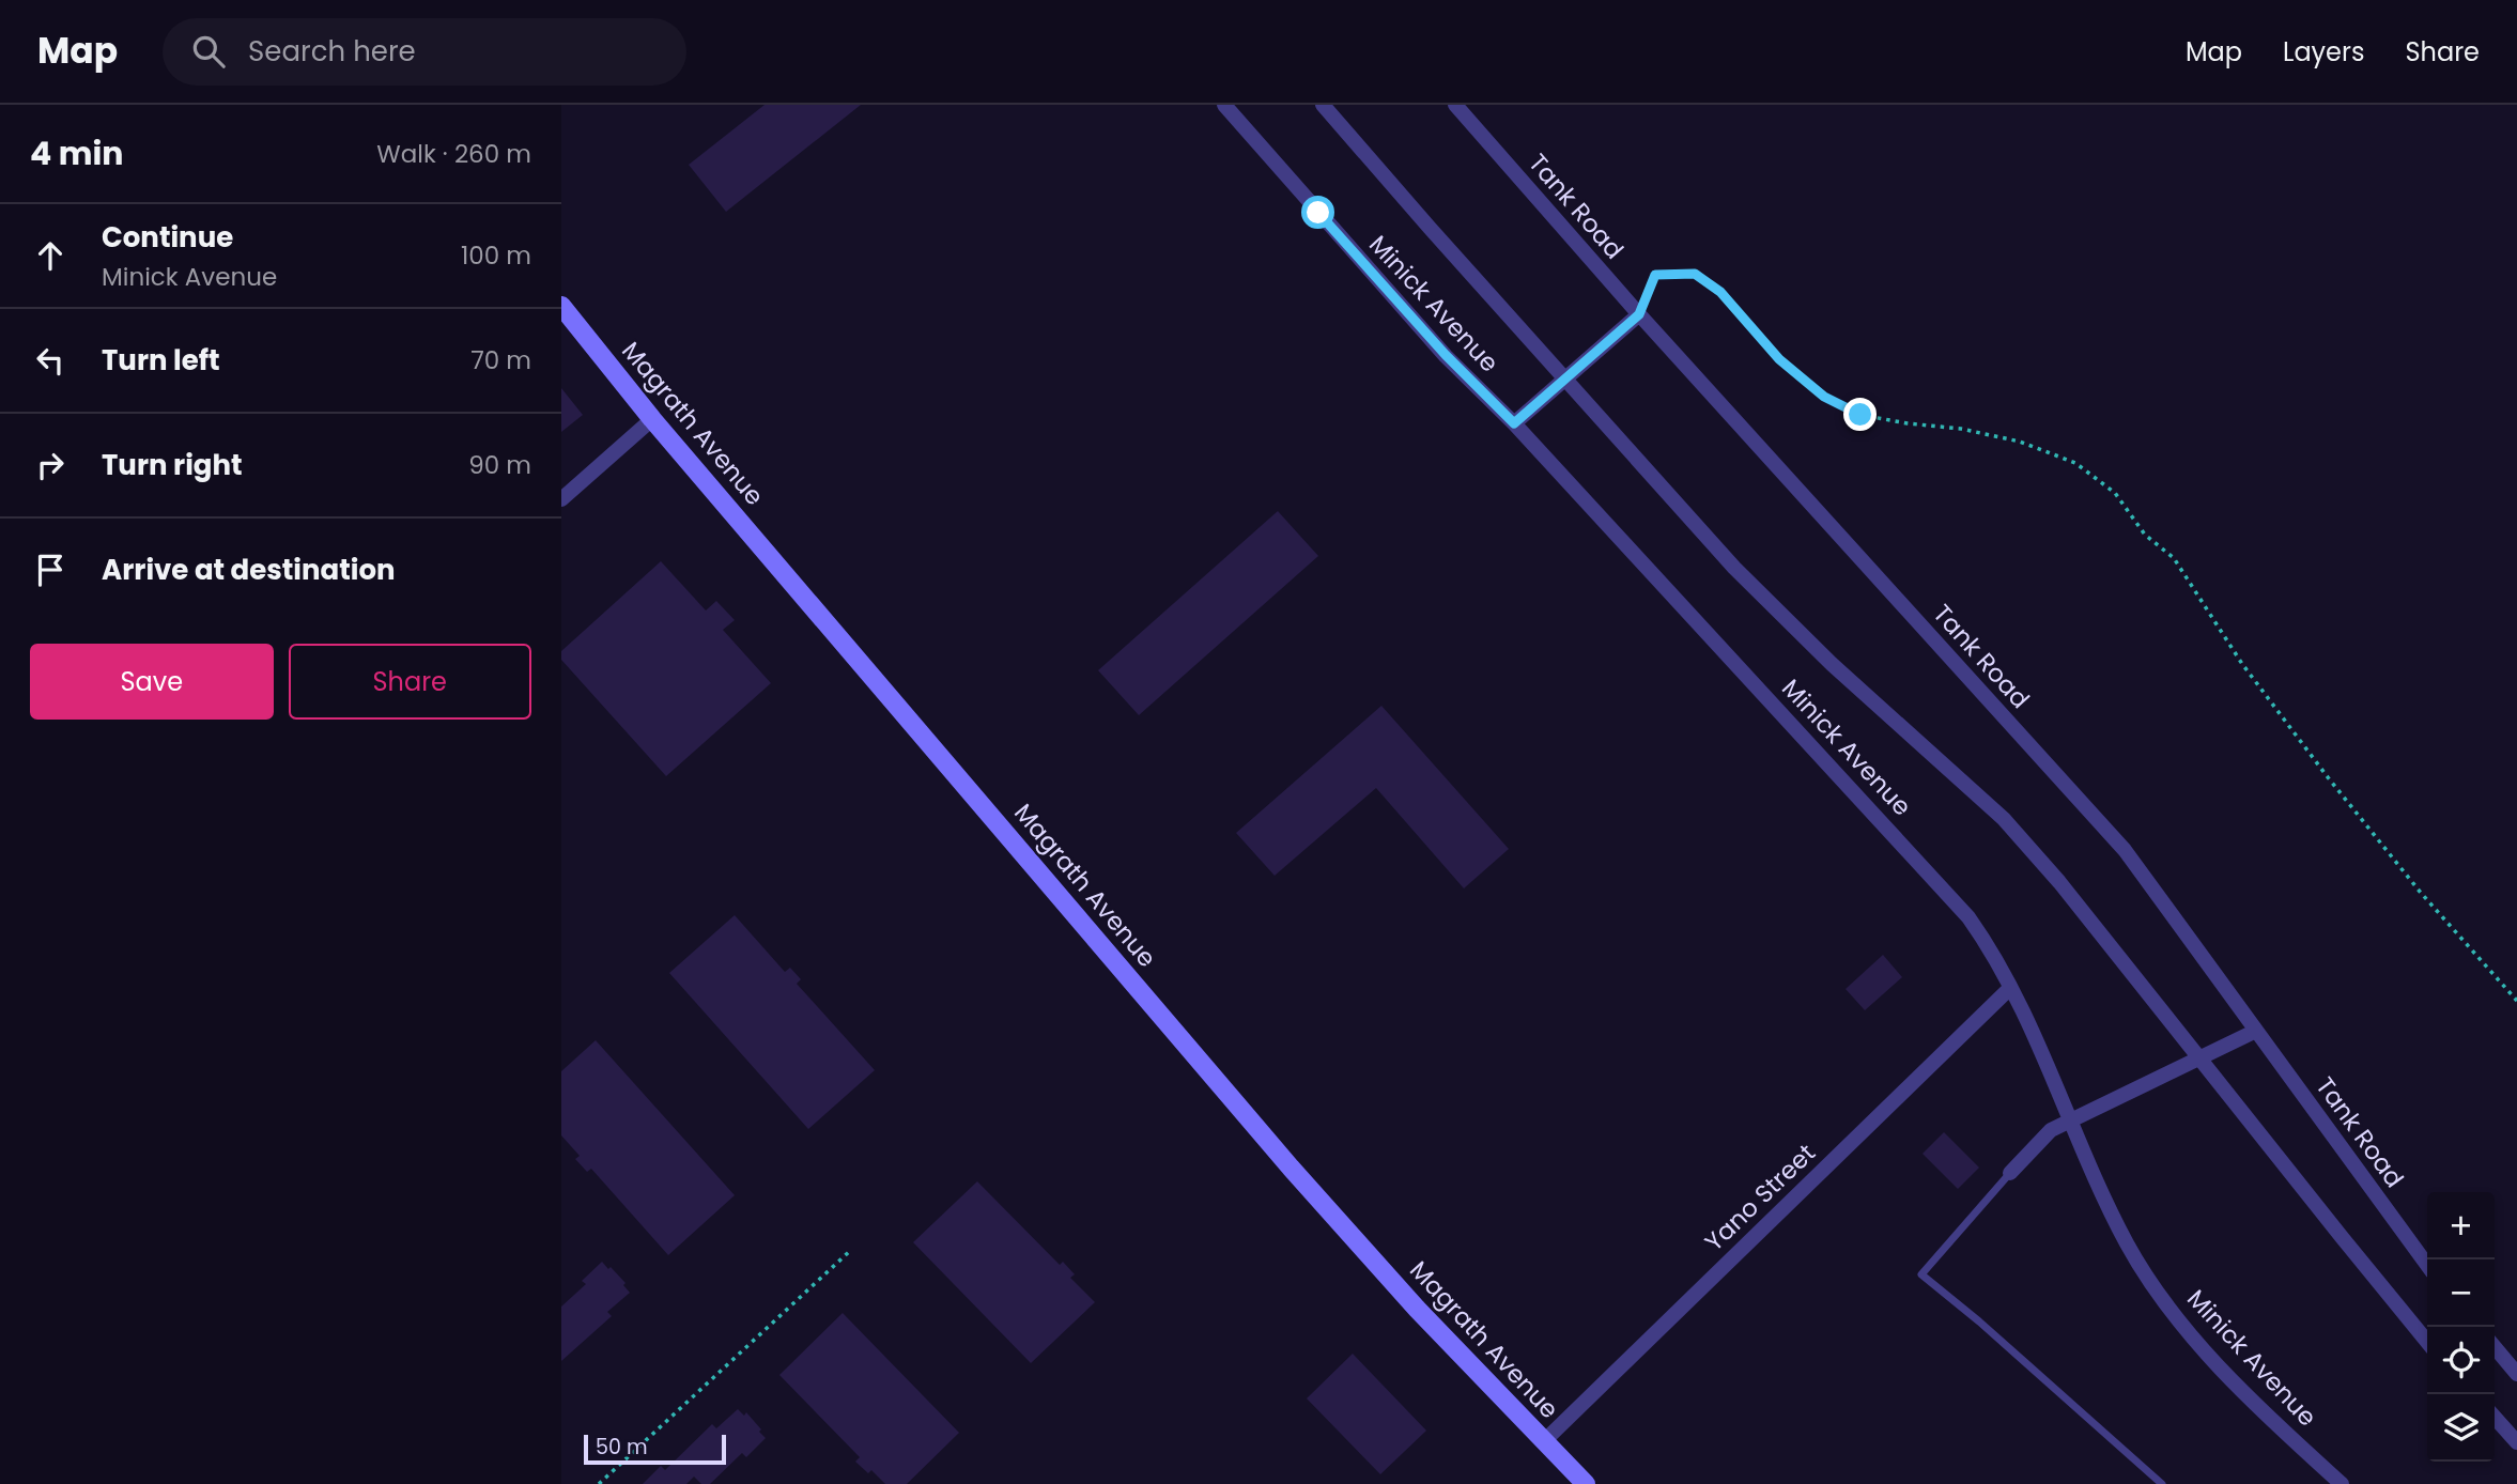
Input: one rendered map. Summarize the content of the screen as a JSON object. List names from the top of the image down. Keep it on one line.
{"streets":{"main road":["Magrath Avenue"],"street":["Tank Road","Minick Avenue","Yano Street"]},"crossings":[["Minick Avenue","Yano Street"],["Magrath Avenue","Yano Street"]],"scale_bar":"50 m","page":{"header":"Map","search":"Search here","nav":["Map","Layers","Share"],"heading":["4 min","Walk · 260 m"],"list":[["Continue","Minick Avenue","100 m"],["Turn left","70 m"],["Turn right","90 m"],"Arrive at destination"],"buttons":["Save","Share"],"map_buttons":["+","−"],"scale":"50 m"}}
